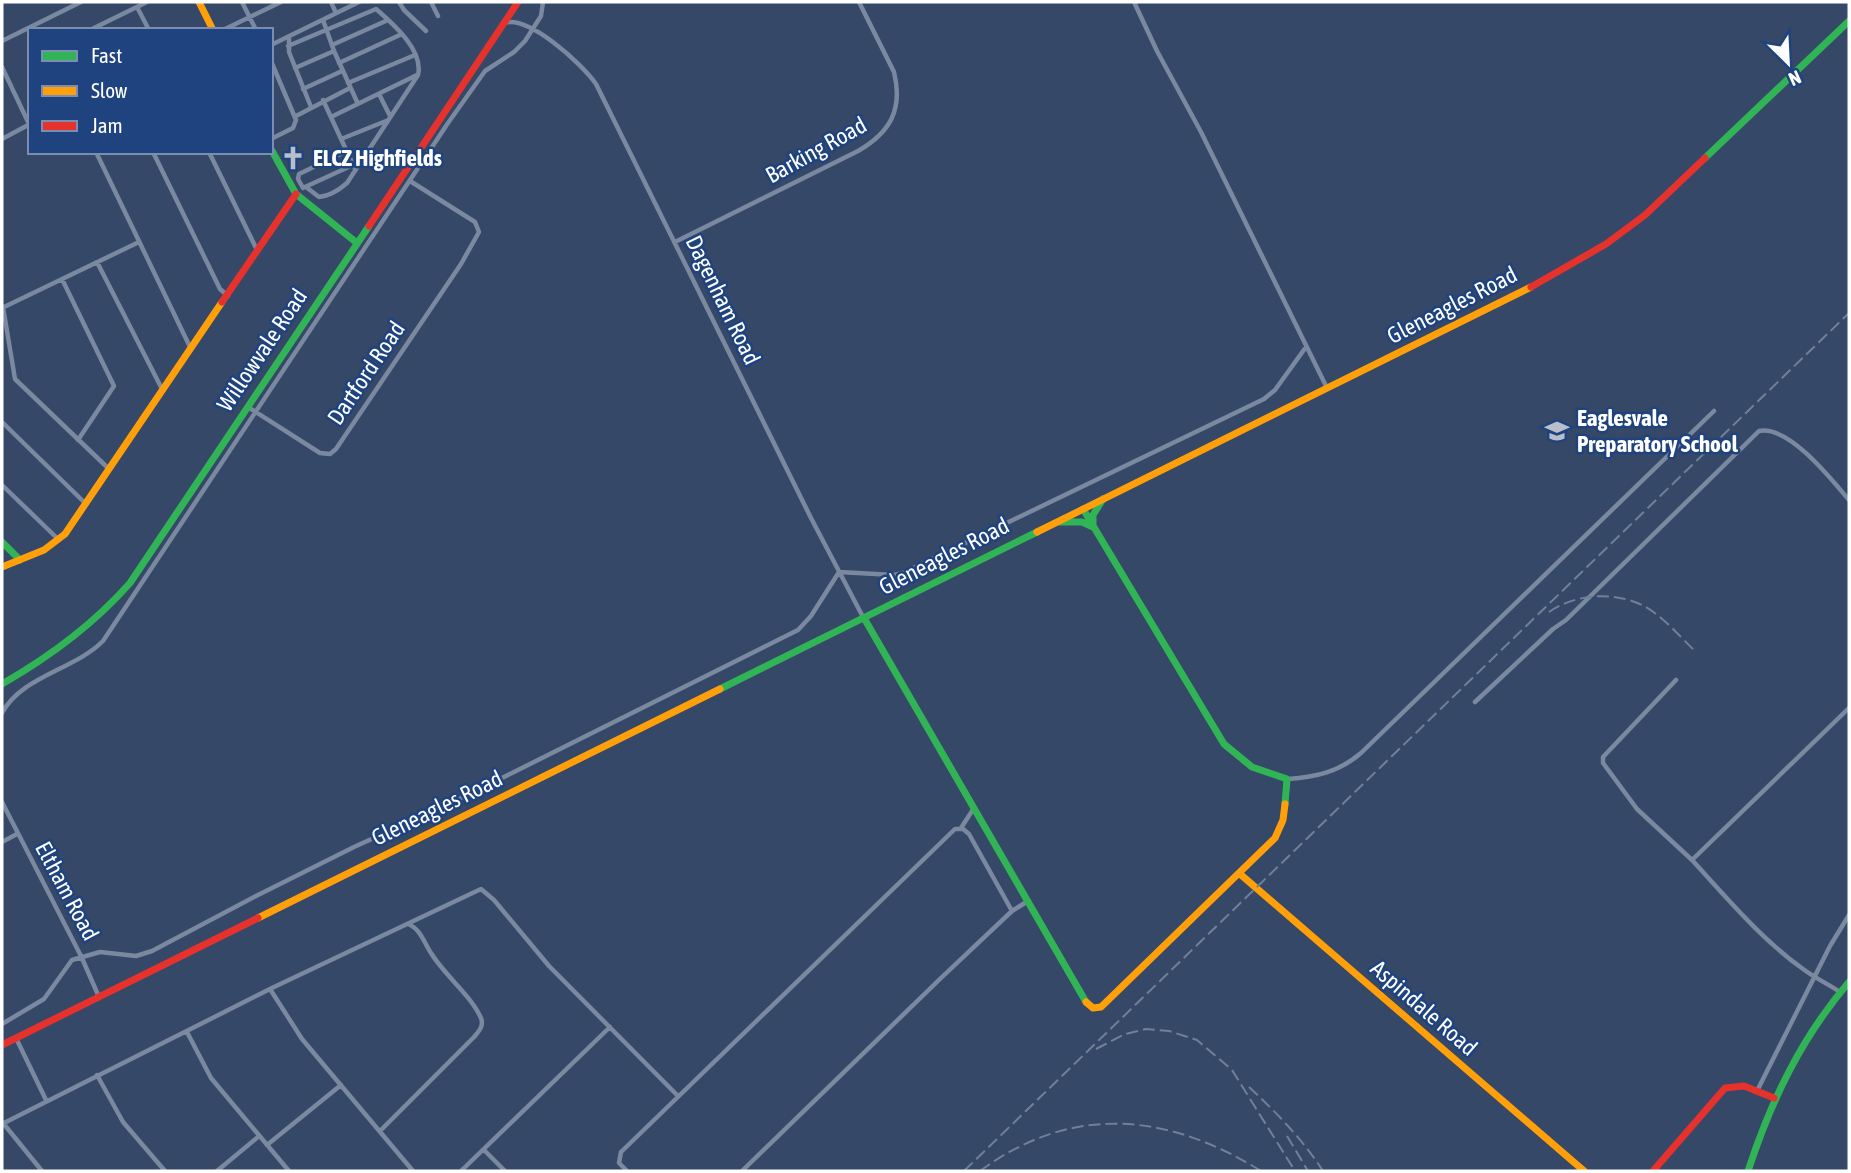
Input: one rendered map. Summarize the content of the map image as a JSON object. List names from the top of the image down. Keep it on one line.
{"streets":{"street":["Barking Road","Dagenham Road","Gleneagles Road","Willowvale Road","Dartford Road","Eltham Road","Aspindale Road"]},"crossings":[["Barking Road","Dagenham Road"],["Dagenham Road","Gleneagles Road"],["Gleneagles Road","Eltham Road"],["Willowvale Road","Dartford Road"]],"places":{"church":["ELCZ Highfields"],"school or university":["Eaglesvale Preparatory School"]},"legend":["Fast","Slow","Jam"],"north":"bottom right"}
